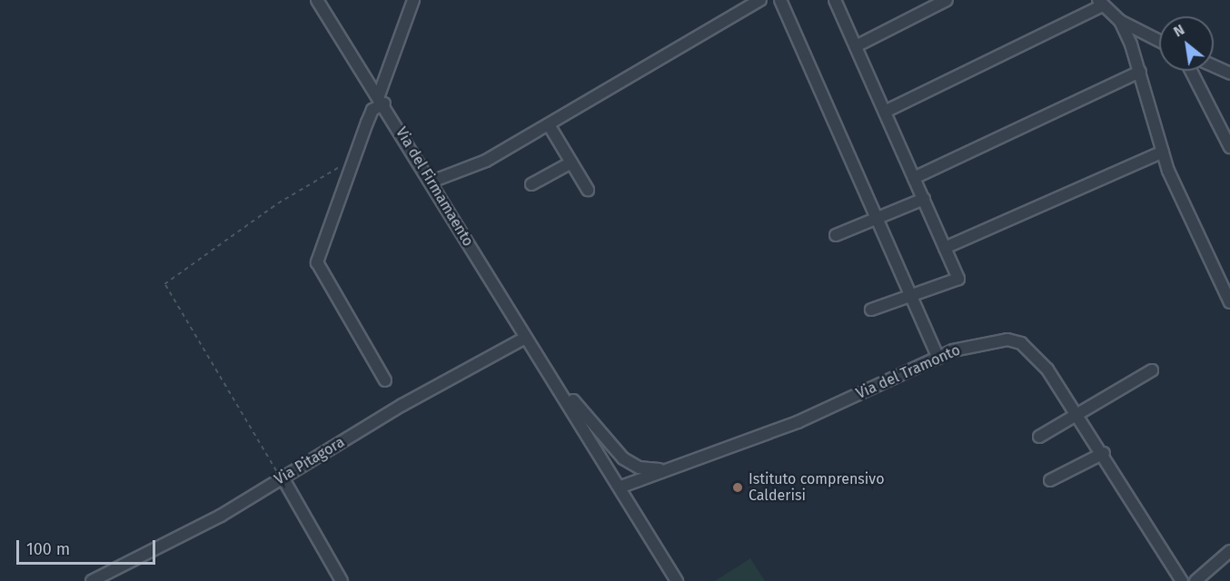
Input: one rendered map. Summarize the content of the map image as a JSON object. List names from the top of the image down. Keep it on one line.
{"streets":{"street":["Via del Firmamaento","Via del Tramonto","Via Pitagora"]},"crossings":[["Via del Firmamaento","Via del Tramonto"],["Via del Firmamaento","Via Pitagora"]],"places":["Istituto comprensivo Calderisi"],"scale_bar":"100 m","north":"top left"}
